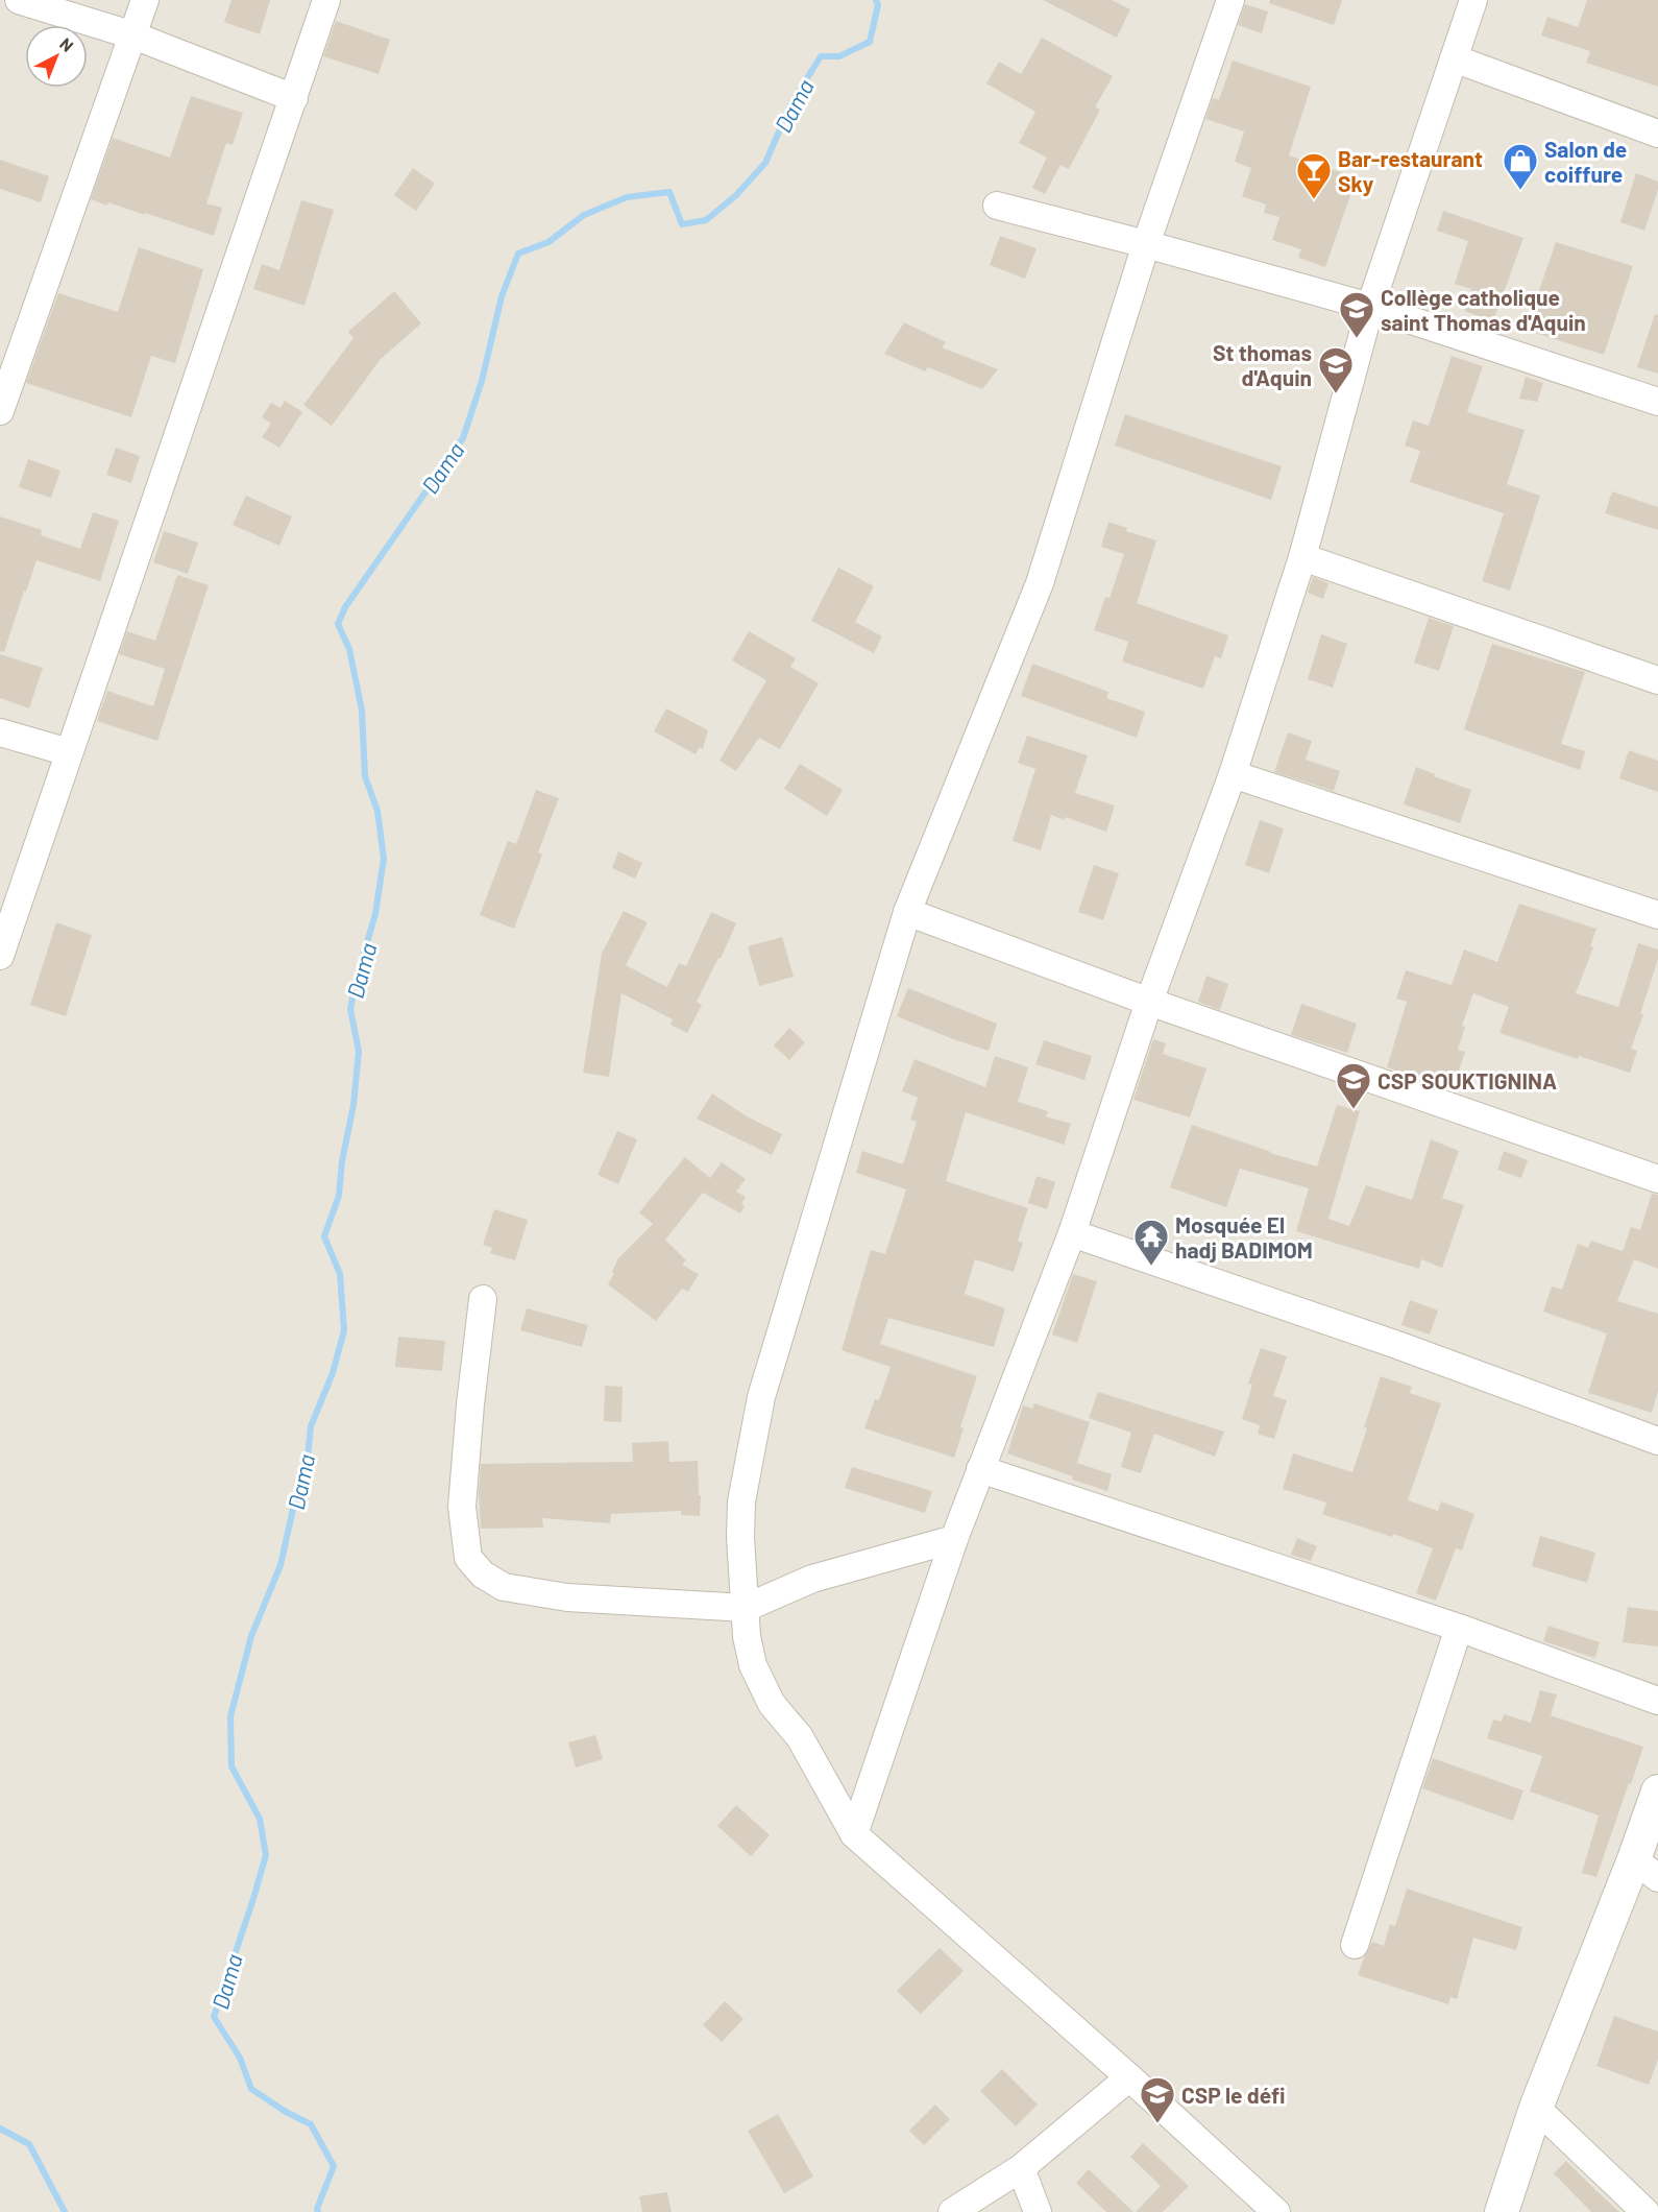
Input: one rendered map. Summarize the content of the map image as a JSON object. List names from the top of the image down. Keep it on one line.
{"water":["Dama"],"places":{"shop":["Salon de coiffure"],"bar":["Bar-restaurant Sky"],"school or university":["Collège catholique saint Thomas d'Aquin","St thomas d'Aquin","CSP SOUKTIGNINA","CSP le défi"],"temple":["Mosquée El hadj BADIMOM"]},"north":"top right"}
